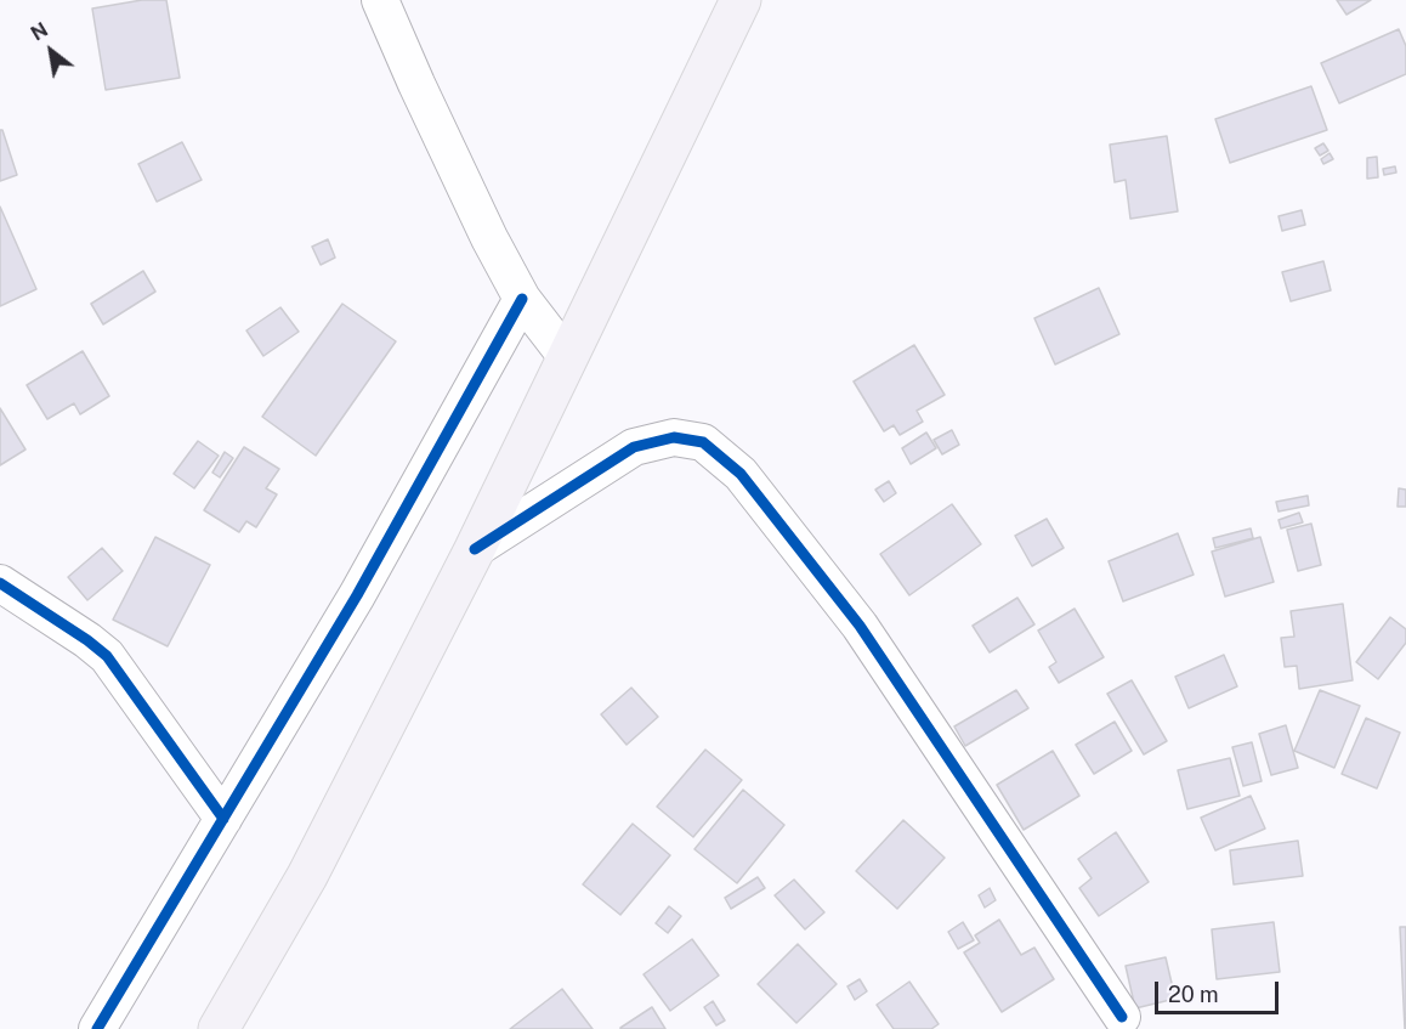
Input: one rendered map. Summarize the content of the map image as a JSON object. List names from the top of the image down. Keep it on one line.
{"scale_bar":"20 m","north":"top left"}
